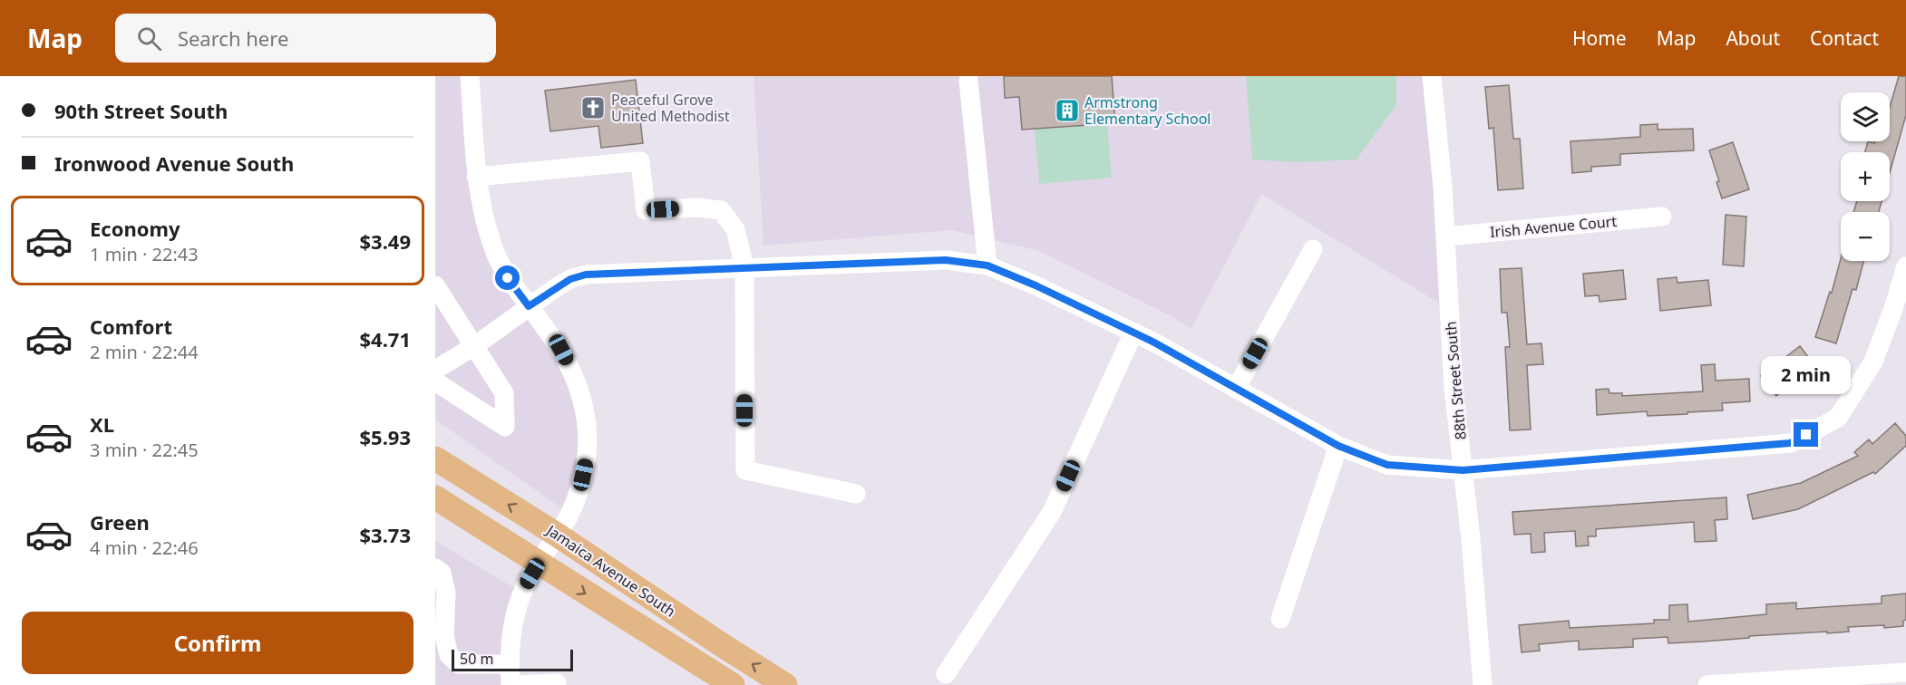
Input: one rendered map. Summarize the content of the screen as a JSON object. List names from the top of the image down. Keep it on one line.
{"streets":{"main road":["Jamaica Avenue South"],"street":["Irish Avenue Court","88th Street South"]},"crossings":[["Irish Avenue Court","88th Street South"]],"places":{"church":["Peaceful Grove United Methodist"],"building":["Armstrong Elementary School"]},"scale_bar":"50 m","page":{"header":"Map","search":"Search here","nav":["Home","Map","About","Contact"],"banner":["90th Street South","Ironwood Avenue South"],"map_buttons":["+","−"],"list":[{"name":"Economy","note":"1 min · 22:43","value":"$3.49"},{"name":"Comfort","note":"2 min · 22:44","value":"$4.71"},{"name":"XL","note":"3 min · 22:45","value":"$5.93"},{"name":"Green","note":"4 min · 22:46","value":"$3.73"}],"bubble":"2 min","buttons":"Confirm","scale":"50 m"}}
